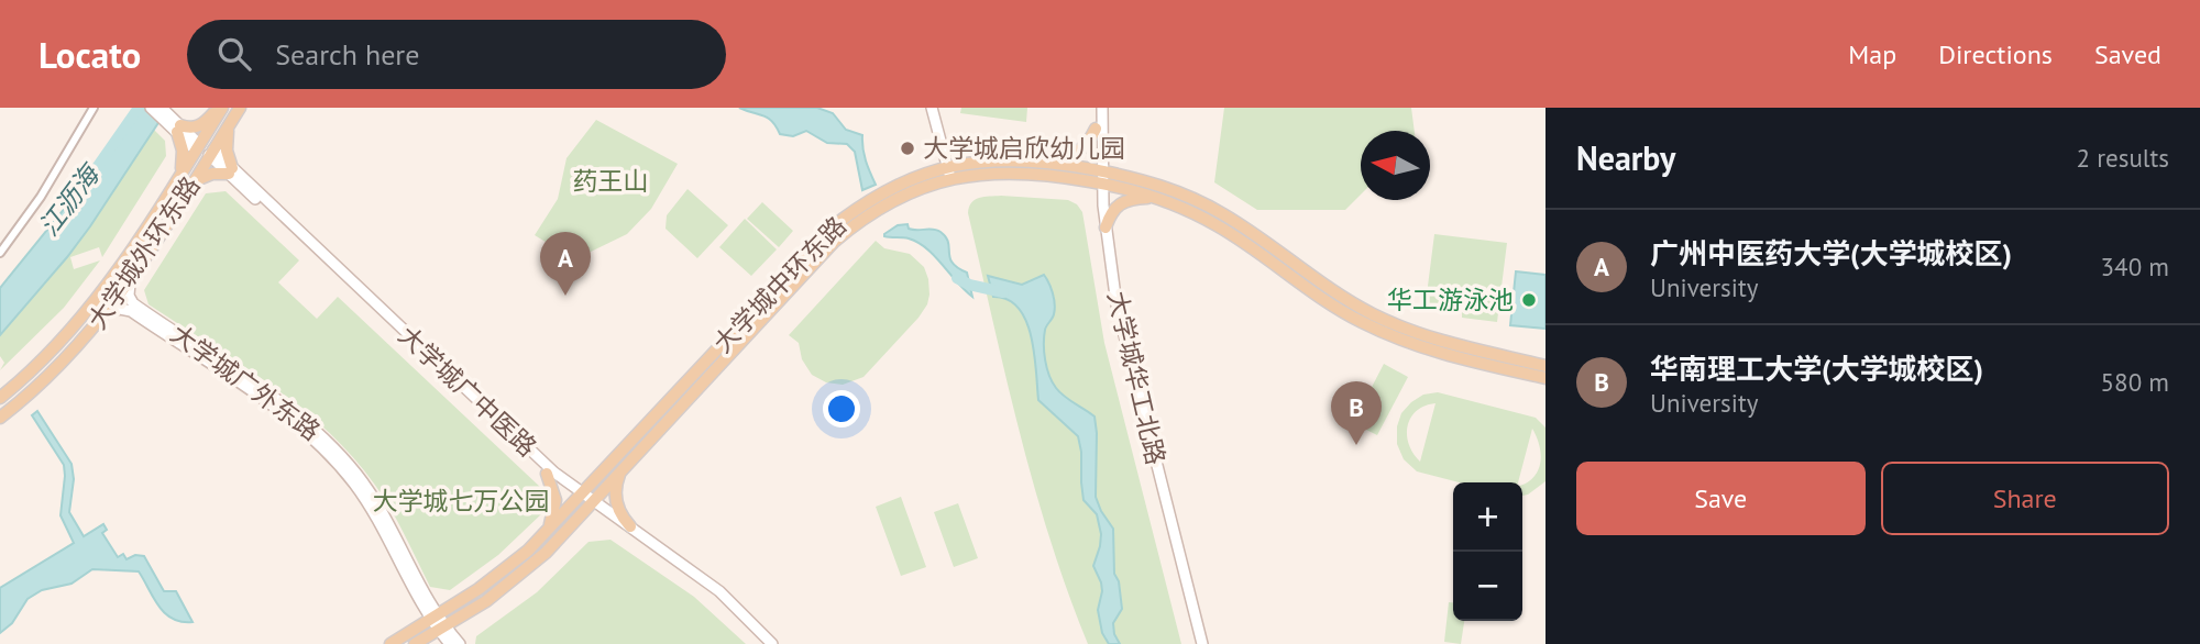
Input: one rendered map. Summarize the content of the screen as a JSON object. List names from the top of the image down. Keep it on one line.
{"streets":{"main road":["大学城外环东路","大学城中环东路","大学城华工北路","大学城广外东路","大学城广中医路"]},"crossings":[["大学城外环东路","大学城广外东路"],["大学城外环东路","大学城广中医路"],["大学城中环东路","大学城华工北路"],["大学城中环东路","大学城广外东路"],["大学城中环东路","大学城广中医路"]],"water":["江沥海"],"parks":["药王山","大学城七万公园"],"places":["大学城启欣幼儿园","华工游泳池"],"north":"left","page":{"header":"Locato","search":"Search here","nav":["Map","Directions","Saved"],"heading":["Nearby","2 results"],"list":[{"mark":"A","name":"广州中医药大学(大学城校区)","note":"University","value":"340 m"},{"mark":"B","name":"华南理工大学(大学城校区)","note":"University","value":"580 m"}],"pins":["A","B"],"buttons":["Save","Share"],"map_buttons":["+","−"]}}
